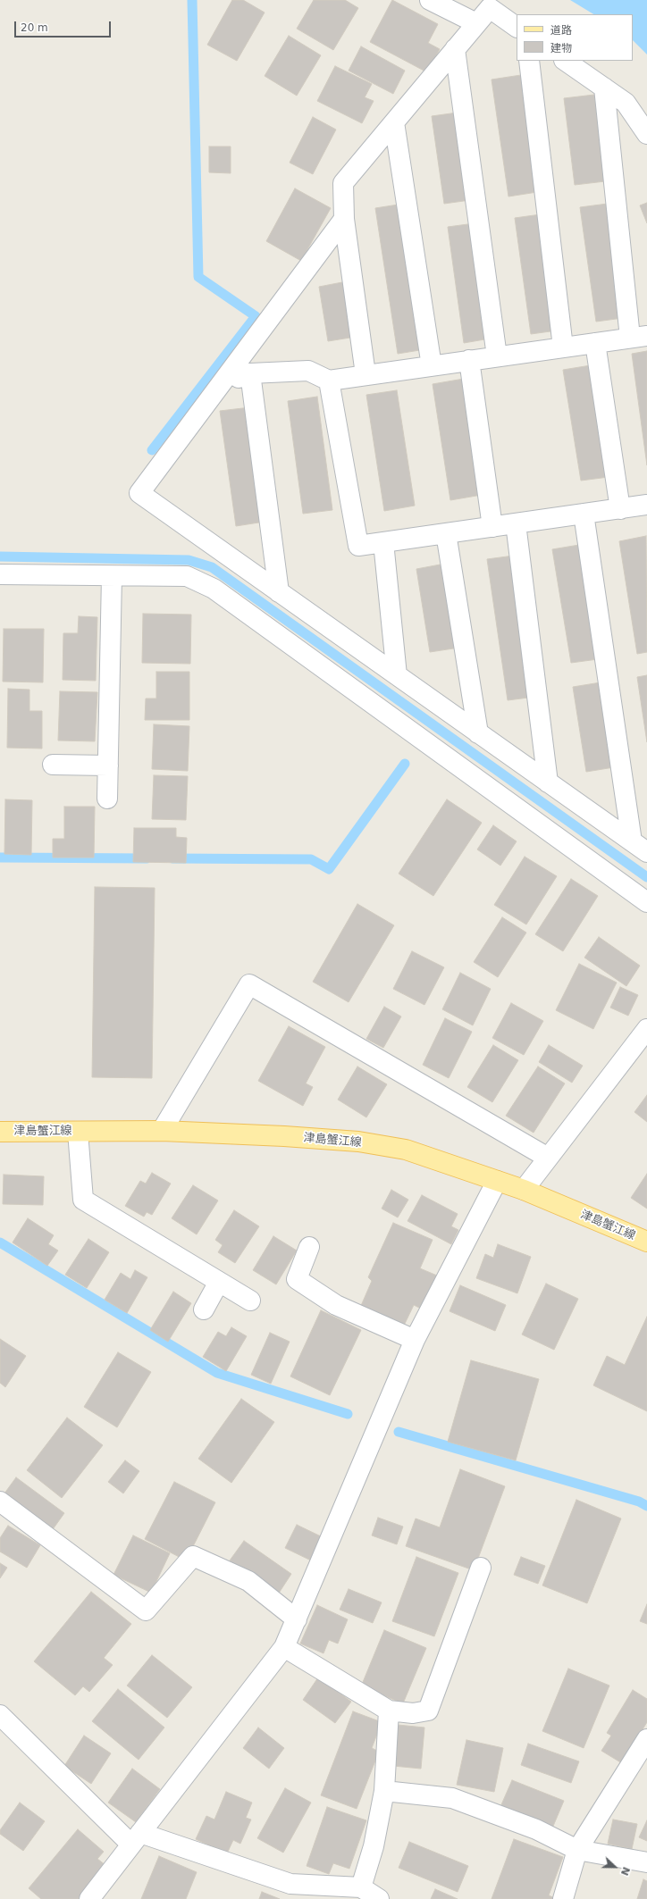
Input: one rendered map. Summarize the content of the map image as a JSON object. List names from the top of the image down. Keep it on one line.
{"streets":{"main road":["津島蟹江線"]},"legend":["道路","建物"],"scale_bar":"20 m","north":"right"}
